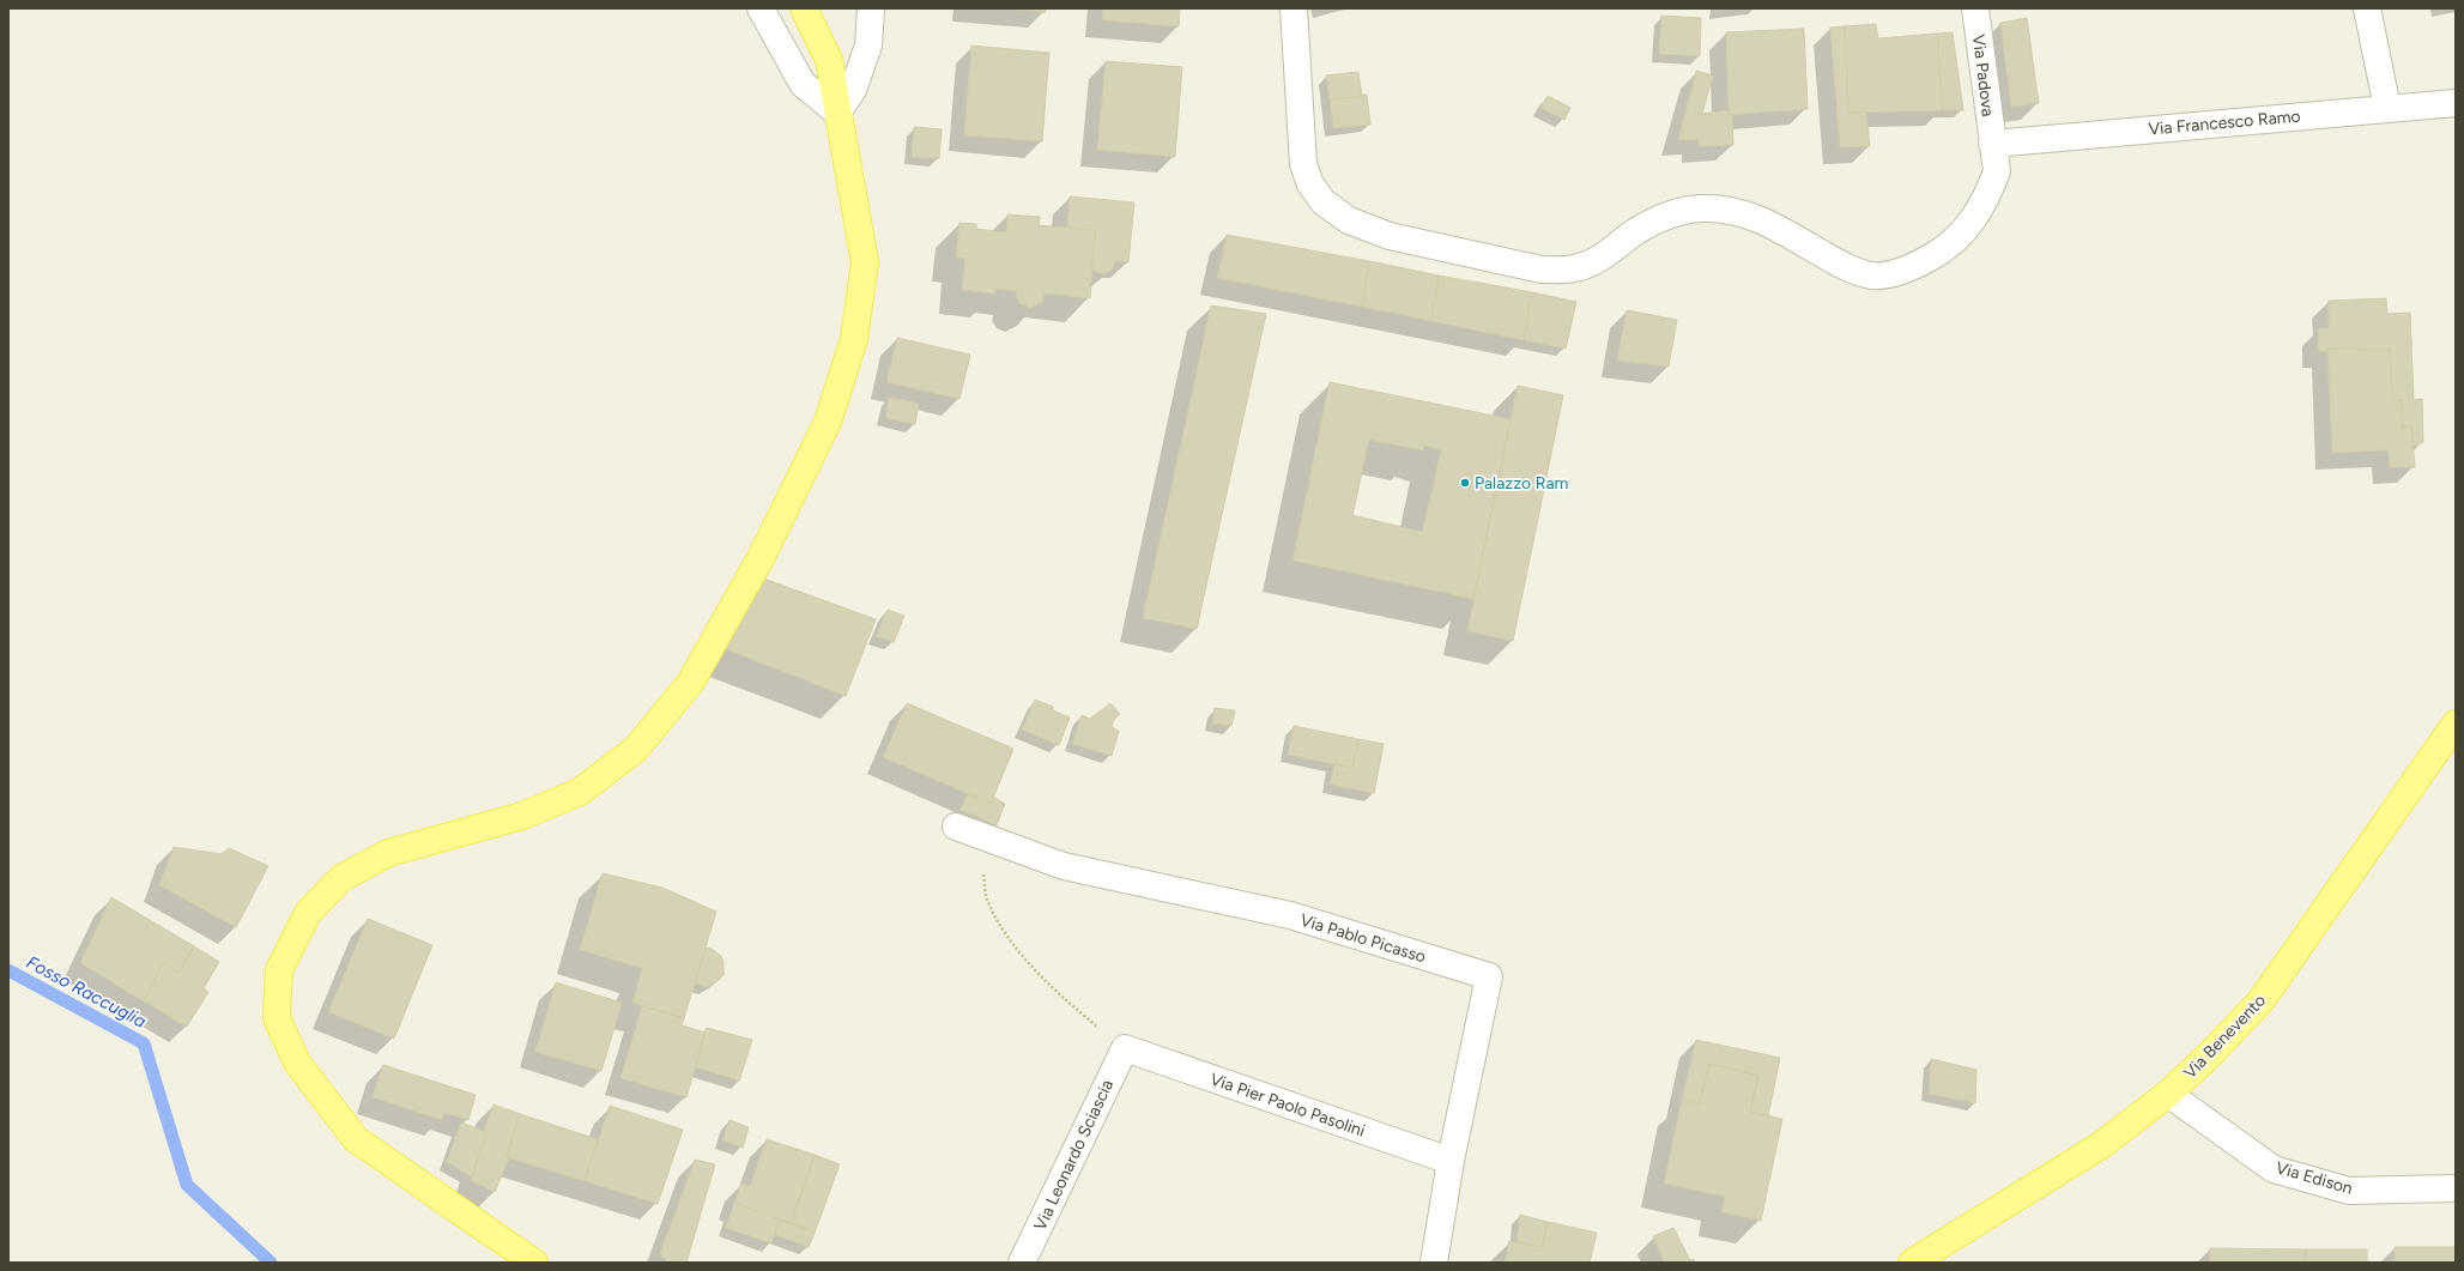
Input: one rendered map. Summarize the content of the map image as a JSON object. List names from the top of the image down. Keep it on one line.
{"streets":{"main road":["Via Benevento"],"street":["Via Padova","Via Francesco Ramo","Via Pablo Picasso","Via Pier Paolo Pasolini","Via Leonardo Sciascia","Via Edison"]},"crossings":[["Via Padova","Via Francesco Ramo"],["Via Pablo Picasso","Via Pier Paolo Pasolini"],["Via Benevento","Via Edison"],["Via Pier Paolo Pasolini","Via Leonardo Sciascia"]],"water":["Fosso Raccuglia"],"places":["Palazzo Ram"]}
